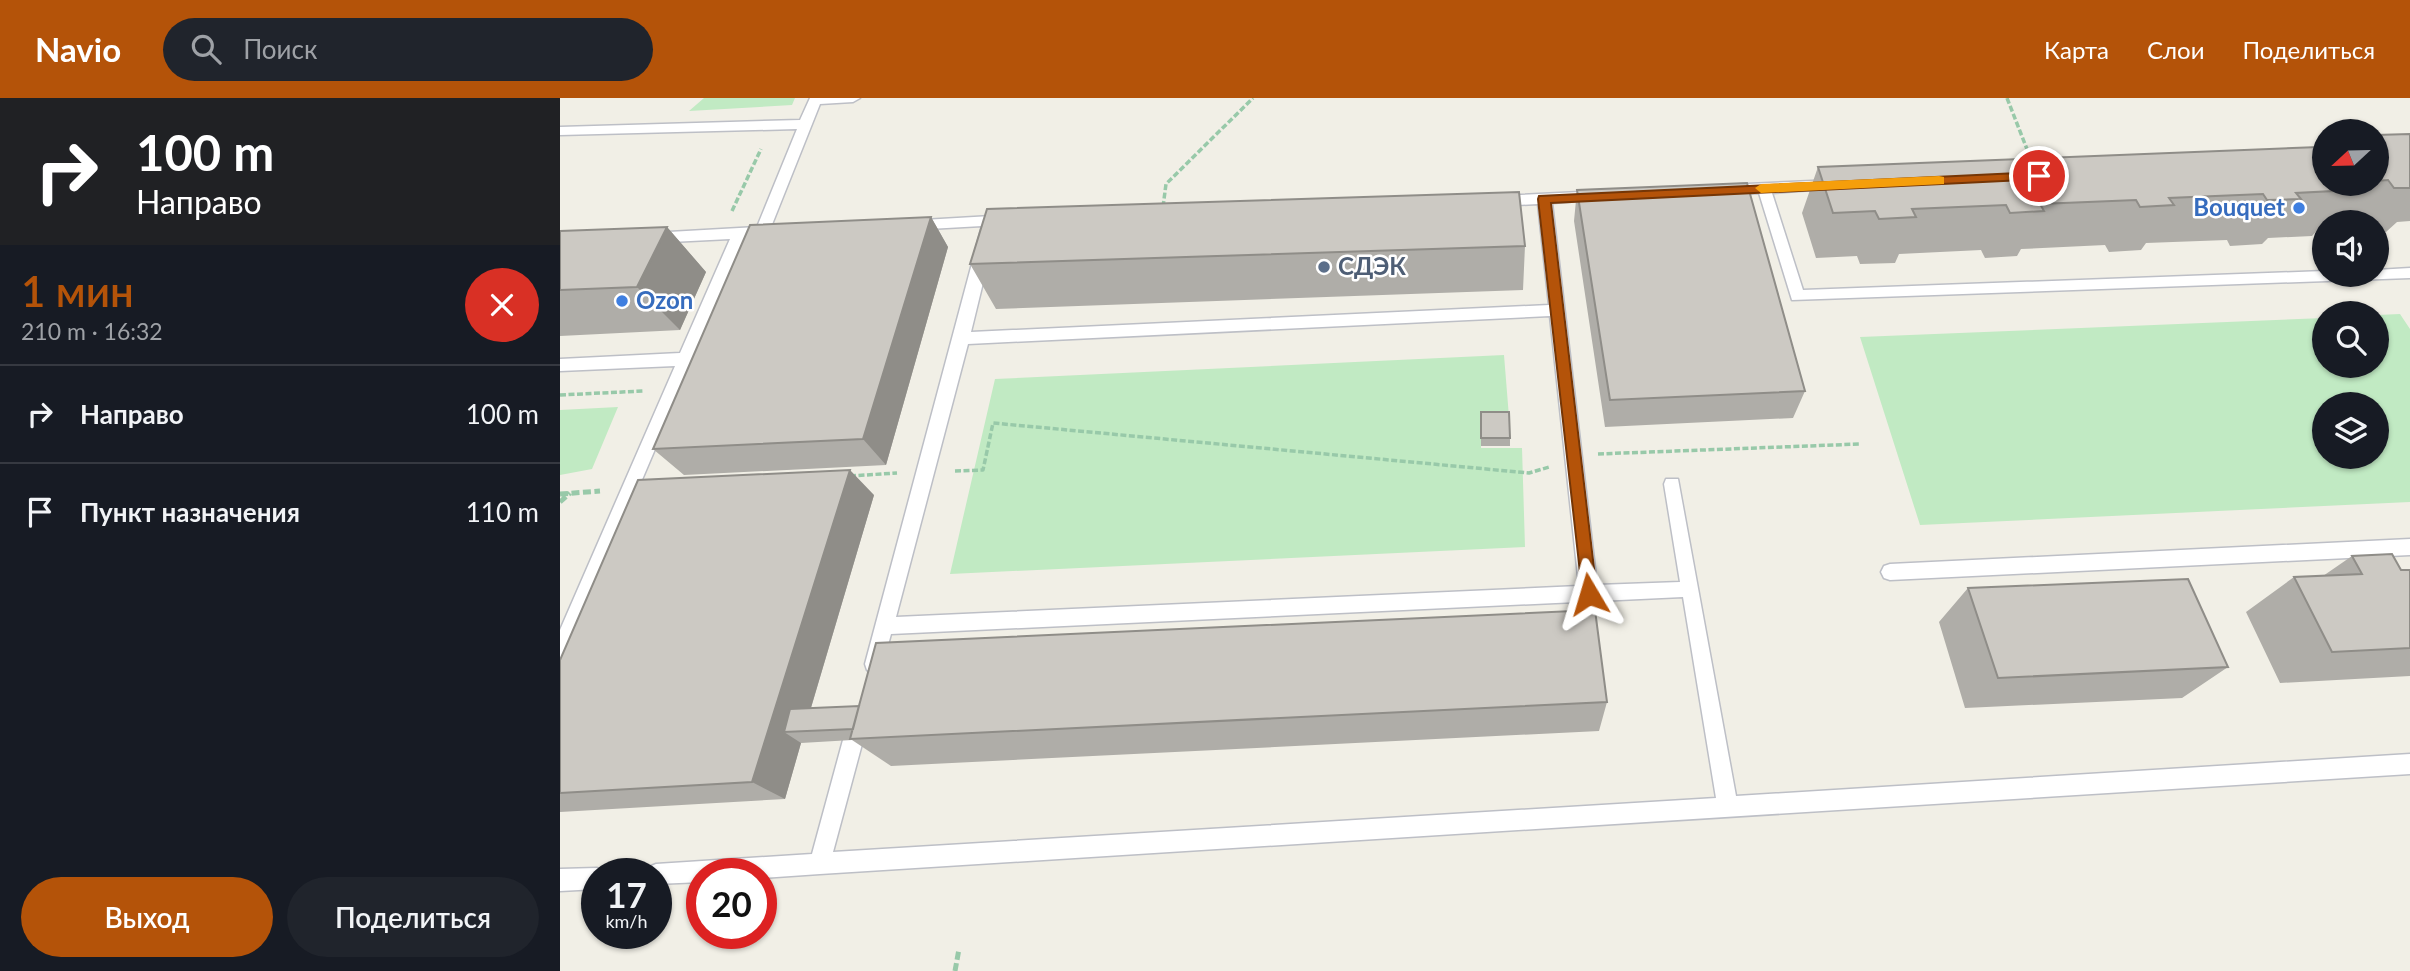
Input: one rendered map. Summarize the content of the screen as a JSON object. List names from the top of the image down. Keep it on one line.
{"places":["Bouquet","СДЭК","Ozon"],"north":"left","page":{"header":"Navio","search":"Поиск","nav":["Карта","Слои","Поделиться"],"turn":["100 m","Направо"],"heading":["1 мин","210 m · 16:32"],"list":[{"name":"Направо","value":"100 m"},{"name":"Пункт назначения","value":"110 m"}],"speed":"17 km/h","limit":"20","buttons":["Выход","Поделиться"]}}
